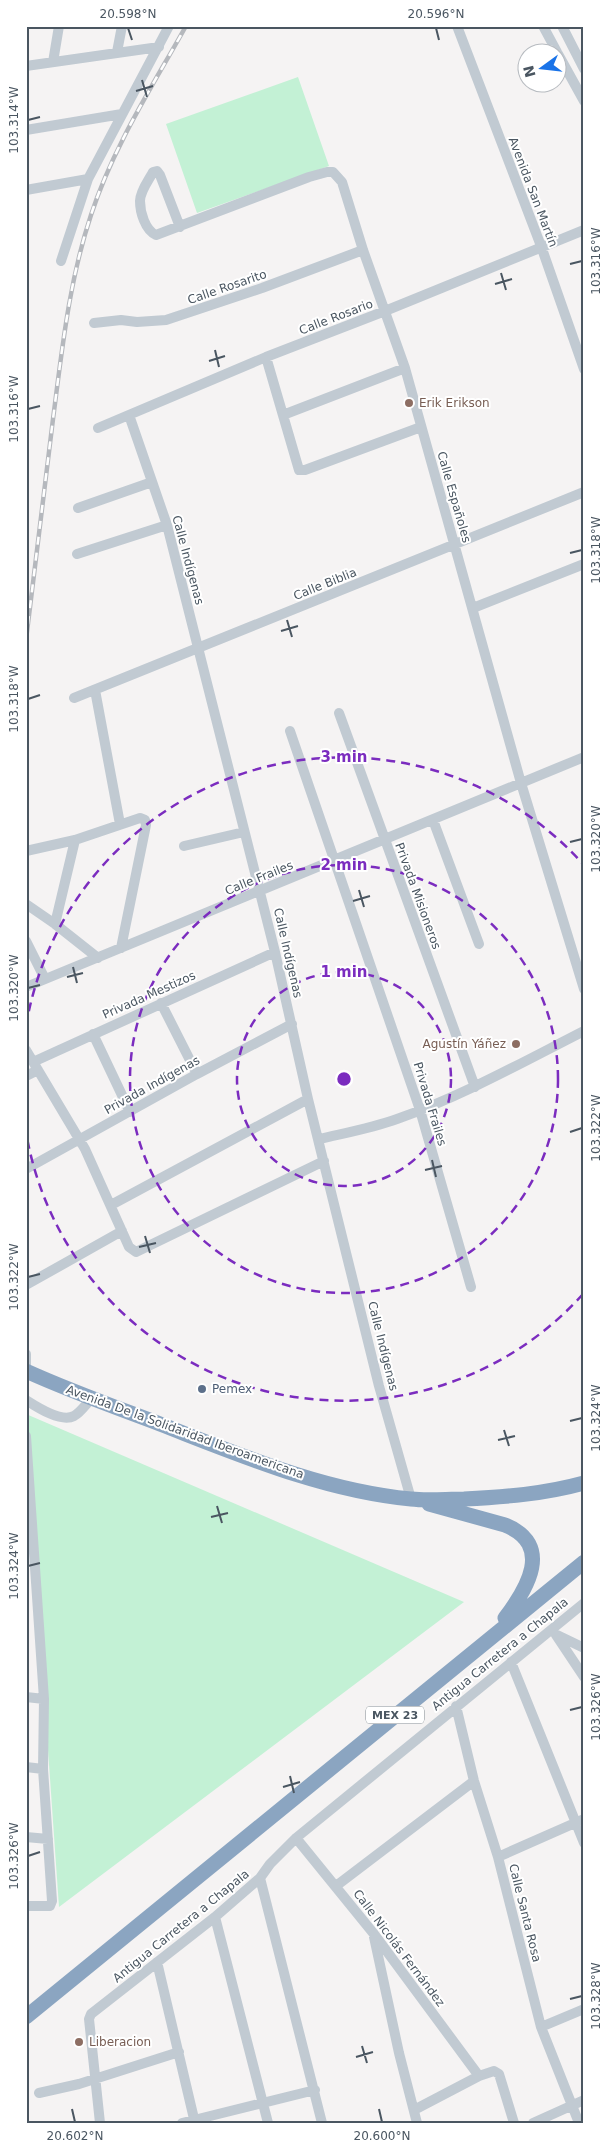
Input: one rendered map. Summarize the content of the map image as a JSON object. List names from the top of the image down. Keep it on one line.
{"streets":{"highway":["Avenida De la Solidaridad Iberoamericana","MEX 23"],"street":["Avenida San Martín","Calle Rosarito","Calle Rosario","Calle Españoles","Calle Indígenas","Calle Biblia","Calle Frailes","Privada Misioneros","Privada Mestizos","Privada Indígenas","Privada Frailes","Antigua Carretera a Chapala","Calle Santa Rosa","Calle Nicolás Fernández"]},"crossings":[["Avenida San Martín","Calle Rosario"],["Calle Rosarito","Calle Españoles"],["Calle Rosario","Calle Españoles"],["Calle Rosario","Calle Indígenas"],["Calle Españoles","Calle Biblia"],["Calle Españoles","Calle Frailes"],["Calle Indígenas","Calle Biblia"],["Calle Indígenas","Calle Frailes"],["Calle Indígenas","Privada Mestizos"],["Calle Indígenas","Privada Indígenas"],["Calle Indígenas","Avenida De la Solidaridad Iberoamericana"],["Calle Frailes","Privada Misioneros"],["Calle Frailes","Privada Frailes"],["Antigua Carretera a Chapala","Calle Santa Rosa"],["Antigua Carretera a Chapala","Calle Nicolás Fernández"]],"places":["Erik Erikson","Agustín Yáñez","Pemex","Liberacion"],"north":"left","coordinates":["20.598°N","20.596°N","103.314°W","103.316°W","103.318°W","103.320°W","103.322°W","103.324°W","103.326°W","103.328°W","20.602°N","20.600°N"],"rings":["3 min","2 min","1 min"]}
